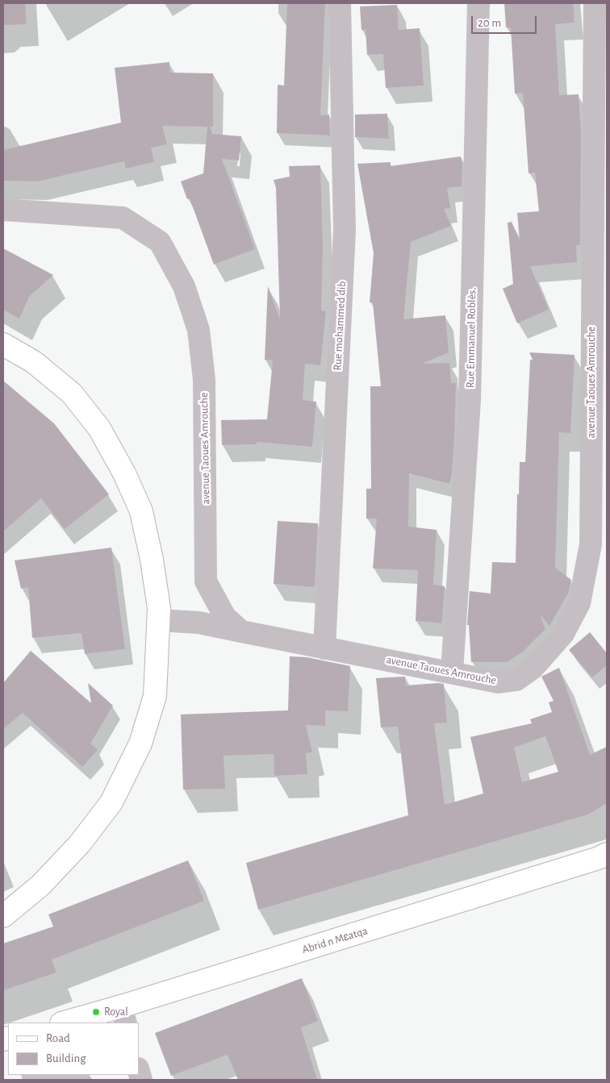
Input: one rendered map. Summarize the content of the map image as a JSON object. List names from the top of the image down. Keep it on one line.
{"streets":{"main road":["Abrid n Mɛatqa"],"street":["Rue mohammed dib","Rue Emmanuel Roblès.","avenue Taoues Amrouche"]},"crossings":[["Rue mohammed dib","avenue Taoues Amrouche"],["Rue Emmanuel Roblès.","avenue Taoues Amrouche"]],"places":["Royal"],"legend":["Road","Building"],"scale_bar":"20 m"}
